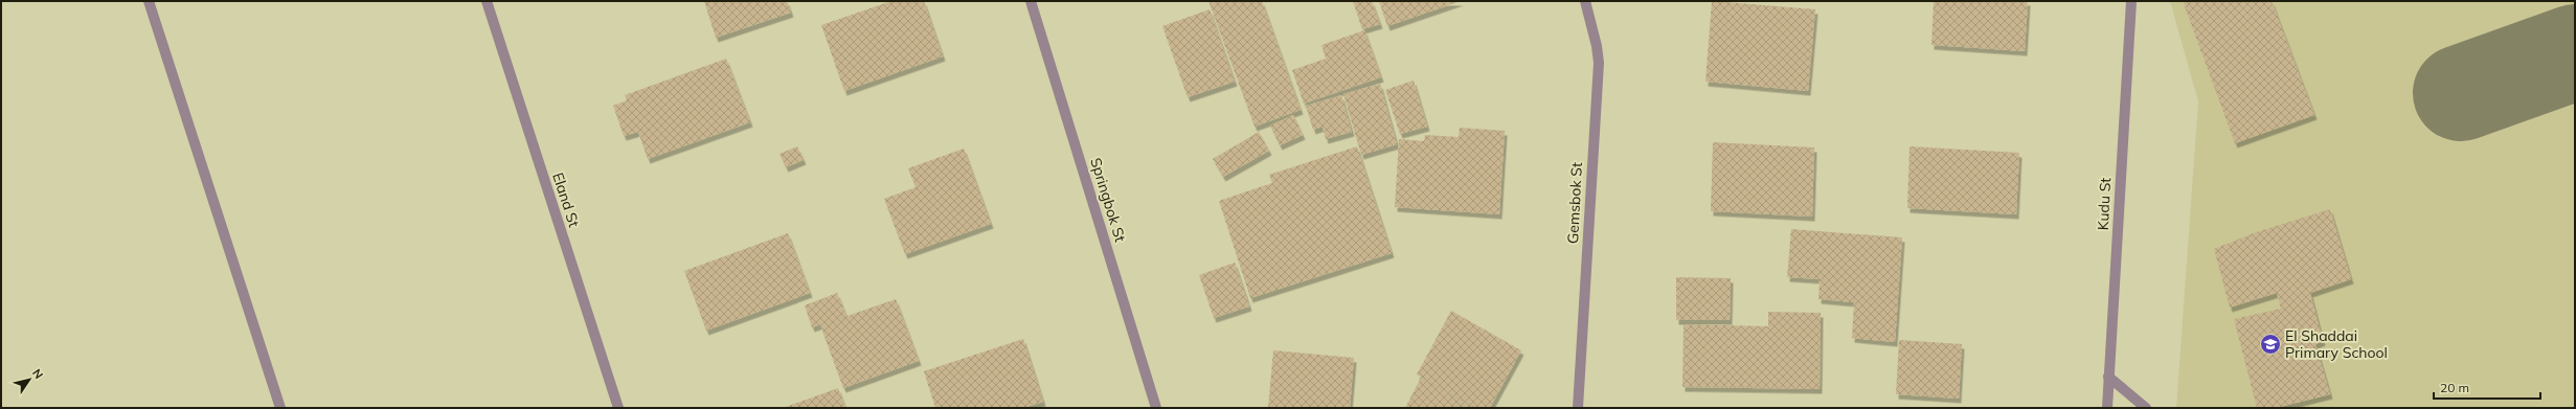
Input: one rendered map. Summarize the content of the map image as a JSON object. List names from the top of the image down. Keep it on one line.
{"streets":{"street":["Eland St","Springbok St","Gemsbok St","Kudu St"]},"places":{"school or university":["El Shaddai Primary School"]},"scale_bar":"20 m","north":"top right"}
